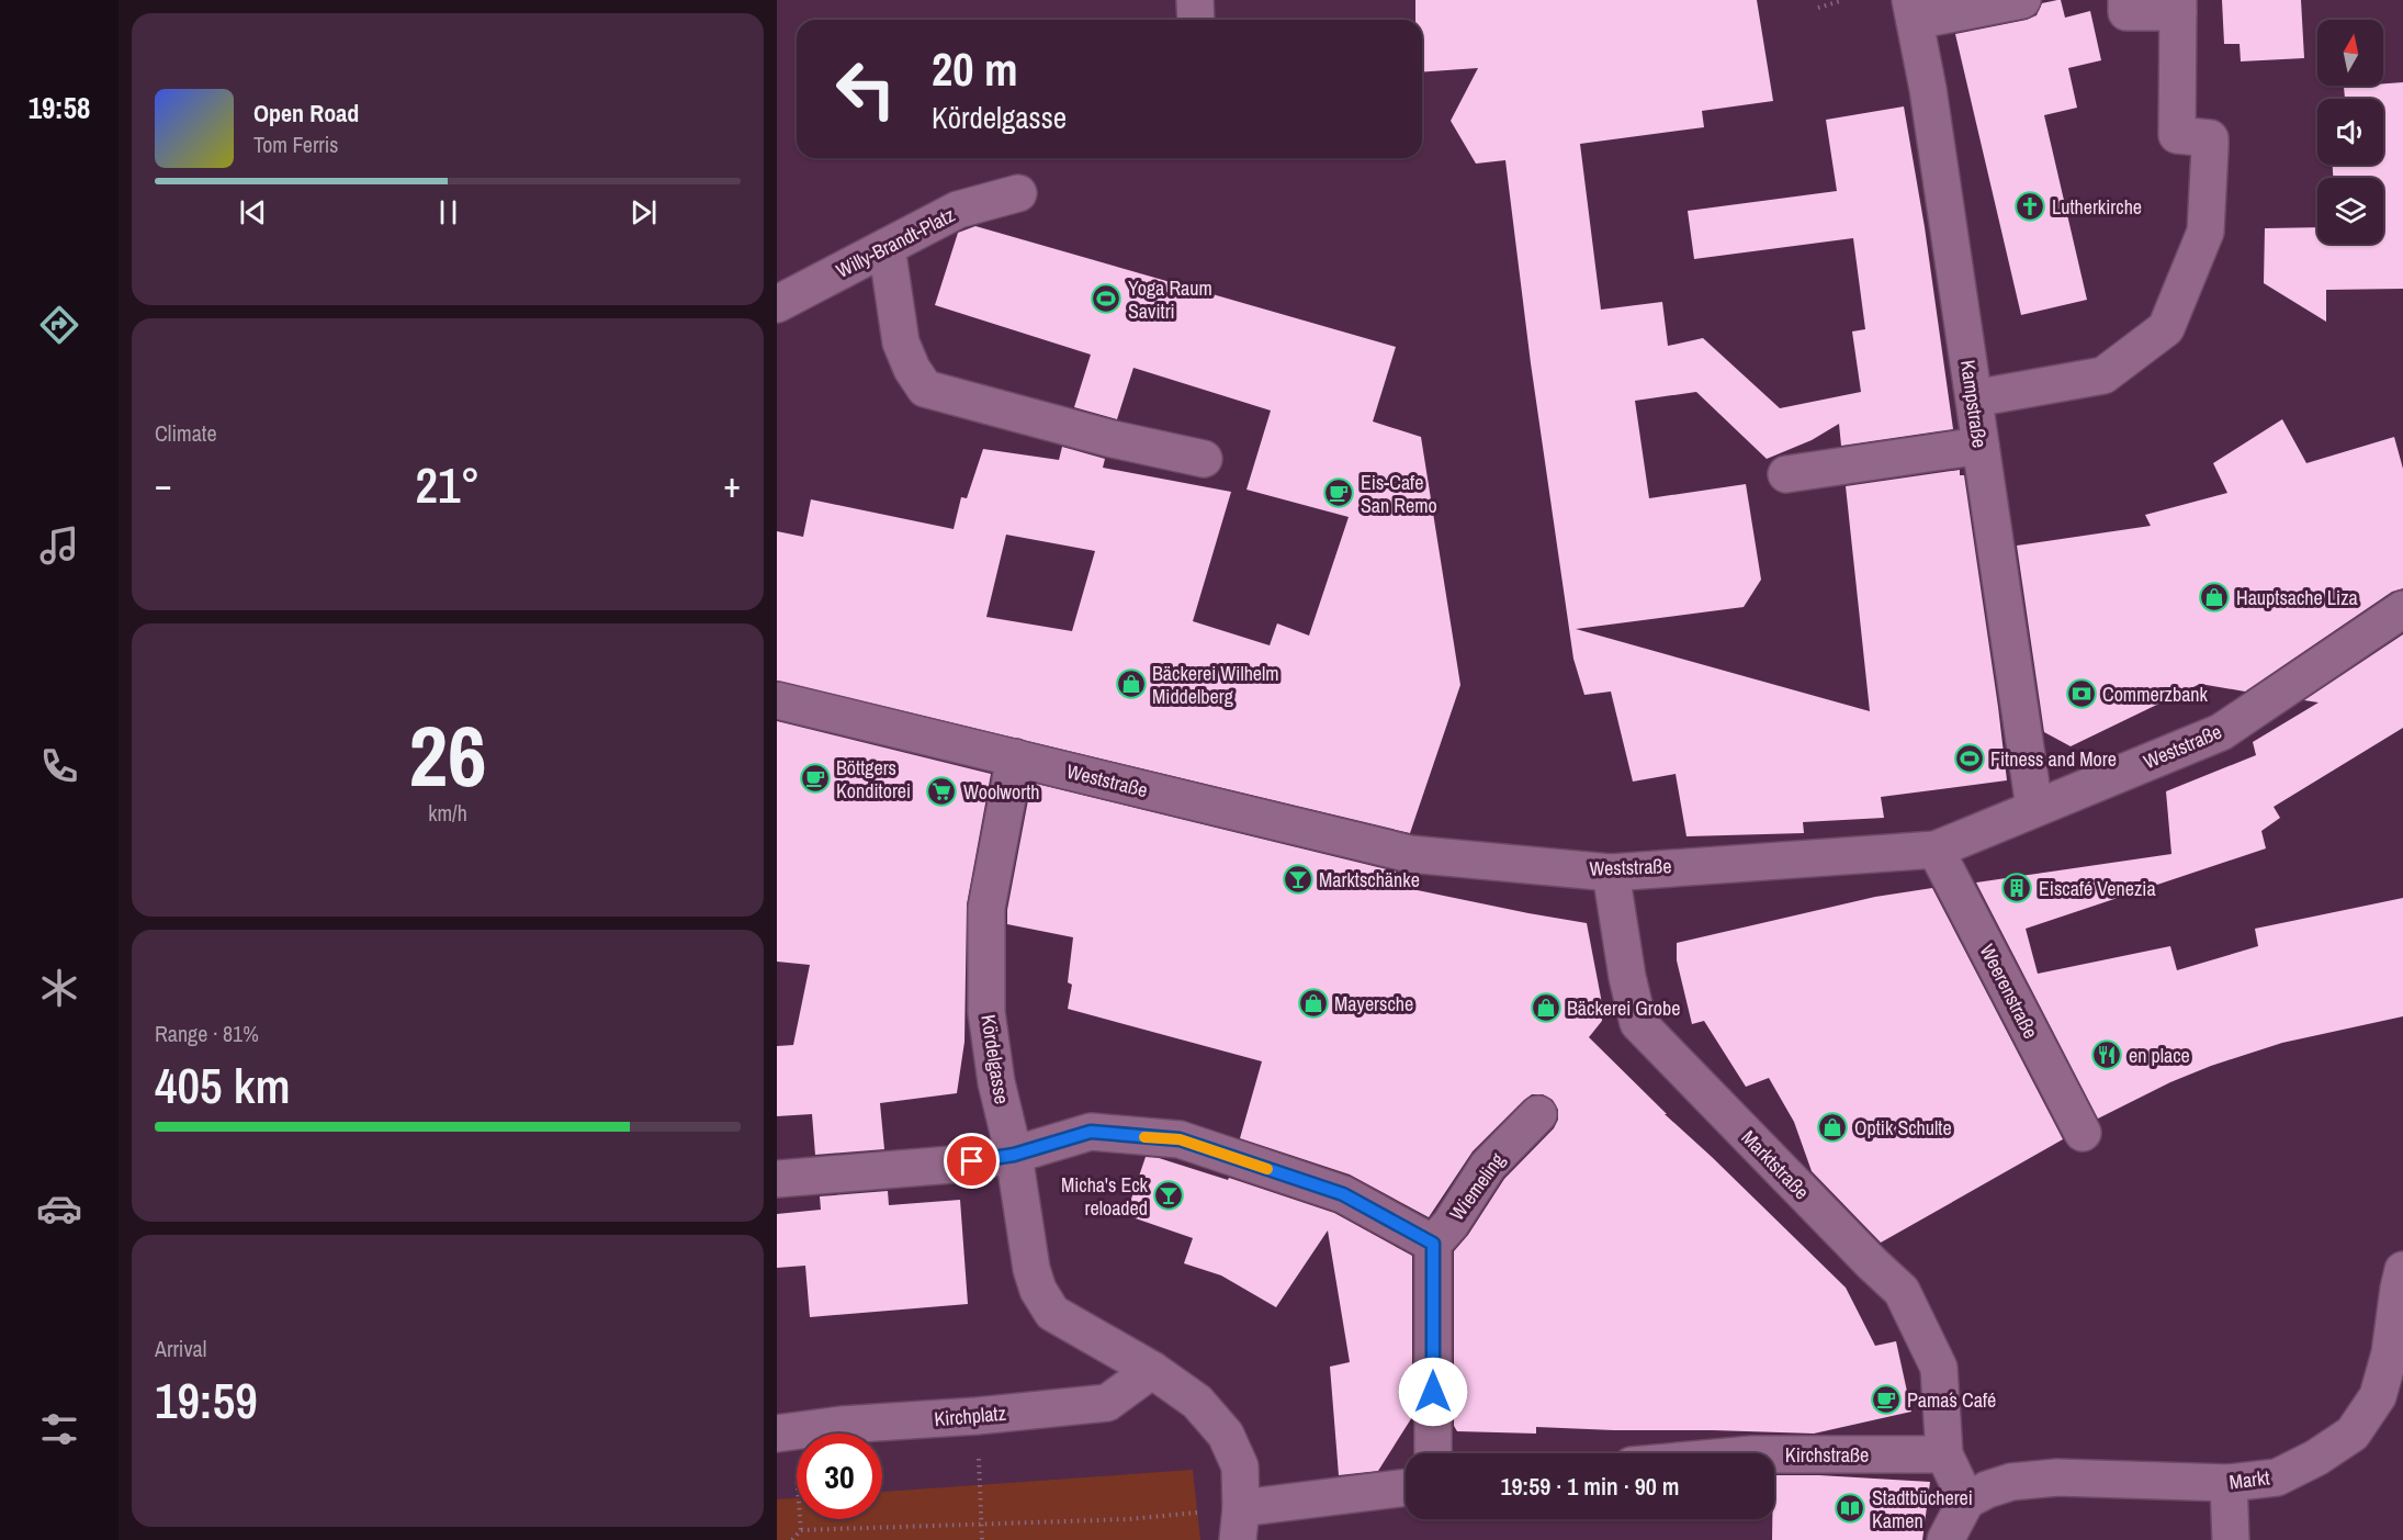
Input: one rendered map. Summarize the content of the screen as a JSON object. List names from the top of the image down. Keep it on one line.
{"streets":{"street":["Willy-Brandt-Platz","Kampstraße","Weststraße","Weerenstraße","Kördelgasse","Marktstraße","Wiemeling","Kirchplatz","Kirchstraße","Markt"]},"crossings":[["Kampstraße","Weststraße"],["Weststraße","Weerenstraße"],["Weststraße","Kördelgasse"],["Weststraße","Marktstraße"],["Kördelgasse","Kirchplatz"],["Marktstraße","Kirchstraße"]],"places":{"church":["Lutherkirche"],"sports":["Yoga Raum Savitri","Fitness and More"],"cafe":["Eis-Cafe San Remo","Böttgers Konditorei","Pama´s Café"],"shop":["Hauptsache Liza","Bäckerei Wilhelm Middelberg","Mayersche","Bäckerei Grobe","Optik Schulte"],"bank":["Commerzbank"],"supermarket":["Woolworth"],"bar":["Marktschänke","Micha's Eck reloaded"],"building":["Eiscafé Venezia"],"restaurant":["en place"],"library":["Stadtbücherei Kamen"]},"north":"top","page":{"tabs":"19:58","turn":["20 m","Kördelgasse"],"song":["Open Road","Tom Ferris"],"tile":["Climate",["26","km/h"],["Range · 81%","405 km"],["Arrival","19:59"]],"heat":["−","21°","+"],"limit":"30","trip":"19:59 · 1 min · 90 m"}}
